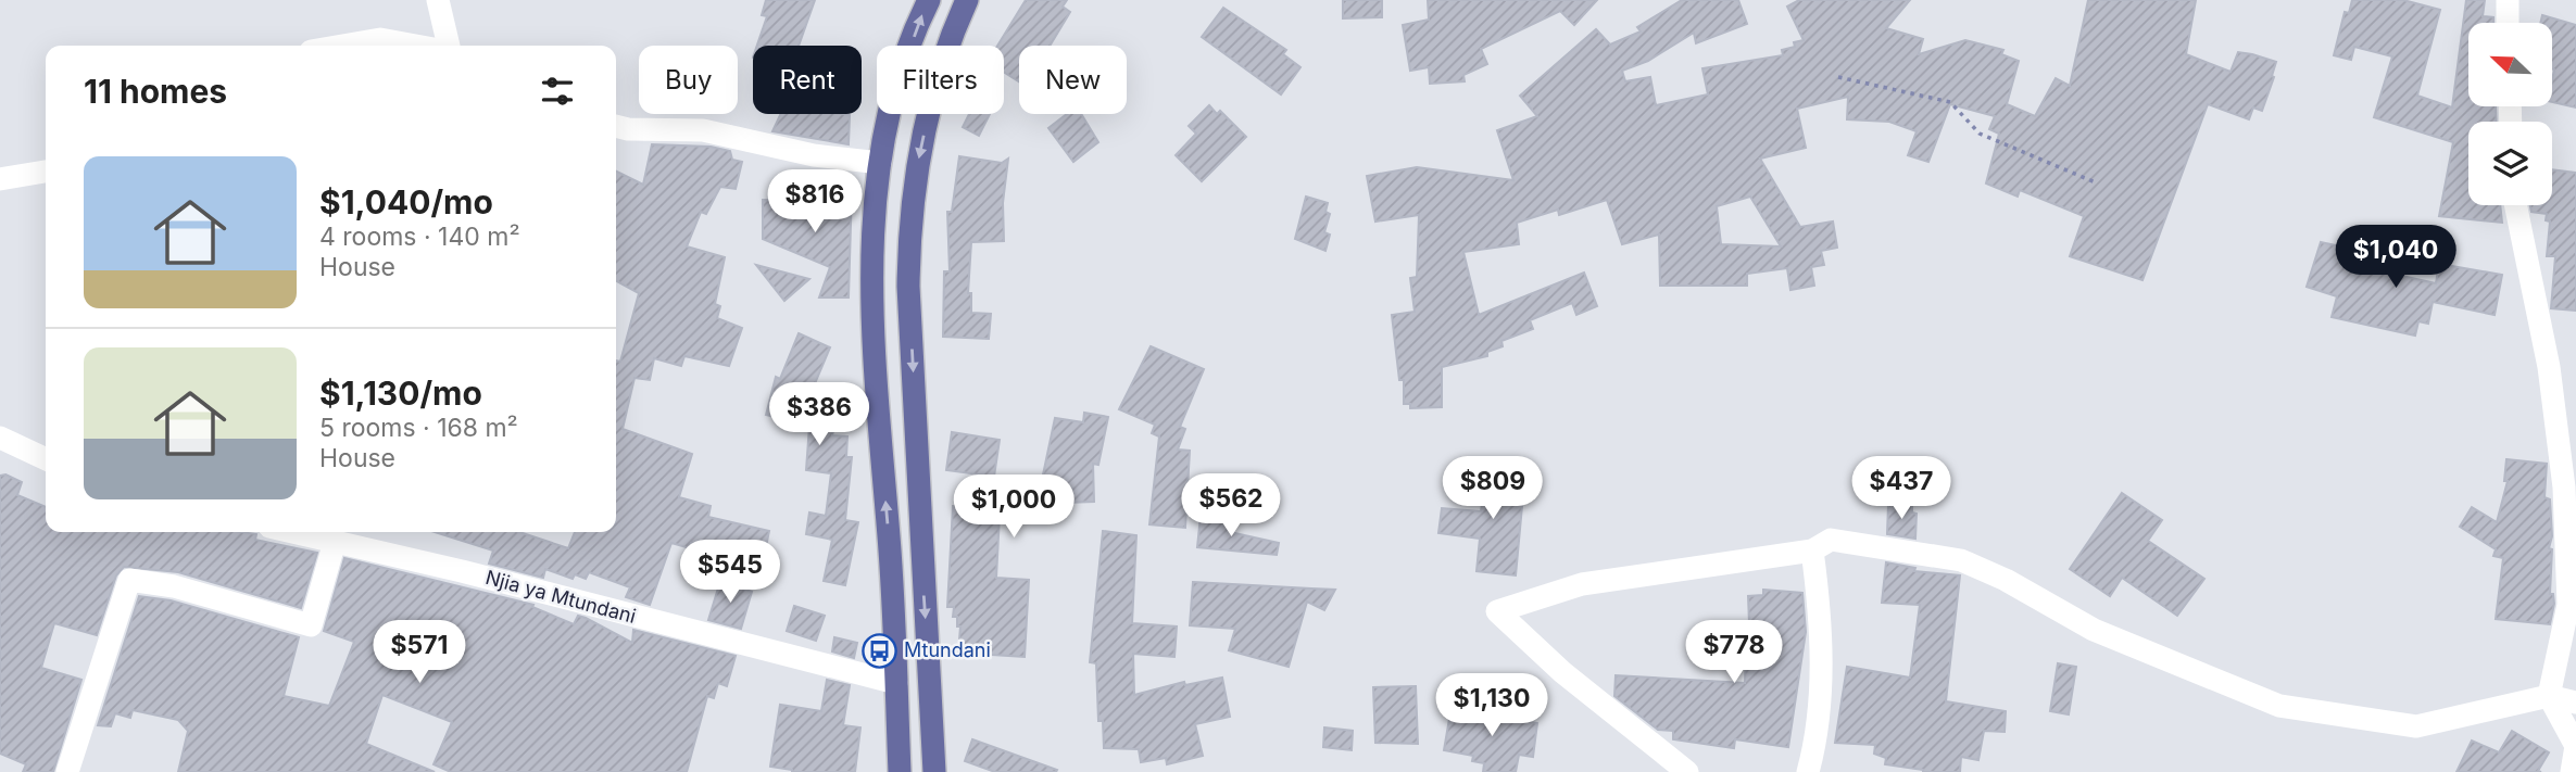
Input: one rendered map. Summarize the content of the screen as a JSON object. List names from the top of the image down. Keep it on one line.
{"streets":{"street":["Njia ya Mtundani"]},"places":{"bus stop":["Mtundani"]},"north":"top left","page":{"chip":["Buy","Rent","Filters","New"],"heading":"11 homes","list":[{"name":"$1,040/mo","note":"4 rooms · 140 m² · House"},{"name":"$1,130/mo","note":"5 rooms · 168 m² · House"}],"price":["$816","$1,040","$386","$809","$437","$562","$1,000","$545","$571","$778","$1,130"]}}
